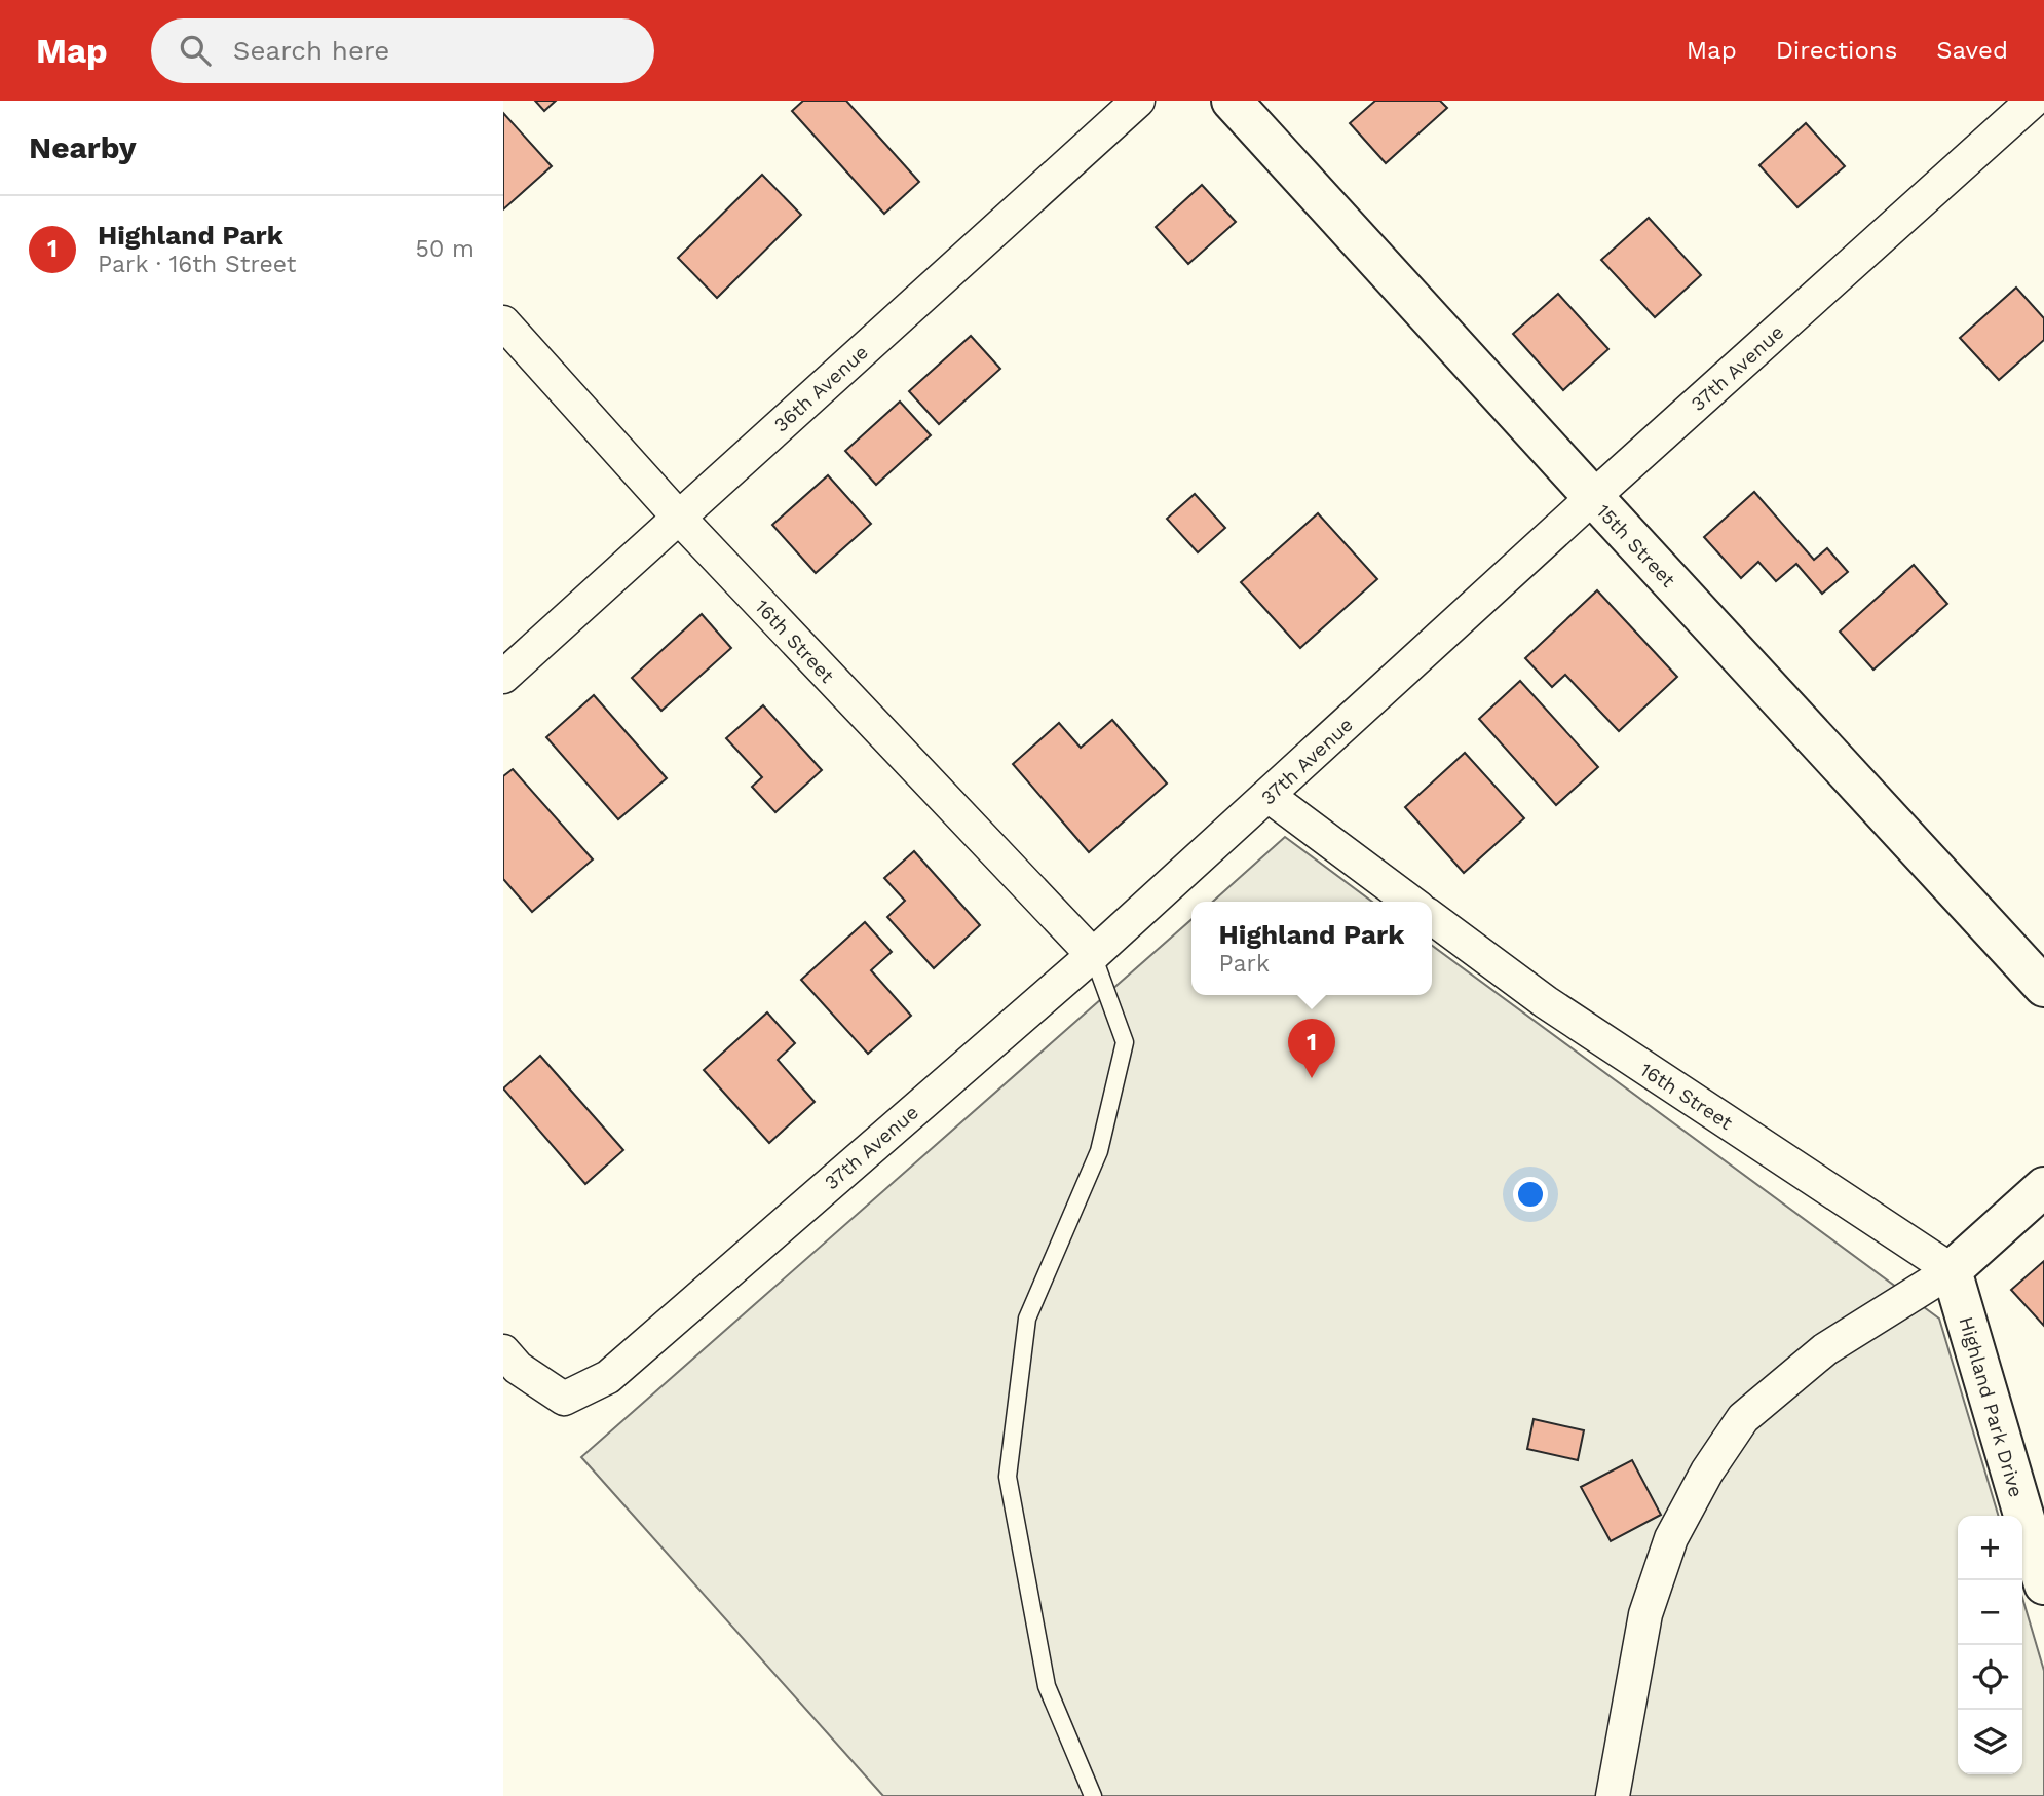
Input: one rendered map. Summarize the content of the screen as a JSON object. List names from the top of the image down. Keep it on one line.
{"streets":{"street":["37th Avenue","36th Avenue","15th Street","16th Street","Highland Park Drive"]},"crossings":[["37th Avenue","15th Street"],["37th Avenue","16th Street"],["36th Avenue","16th Street"],["16th Street","Highland Park Drive"]],"page":{"header":"Map","search":"Search here","nav":["Map","Directions","Saved"],"heading":"Nearby","list":[{"mark":"1","name":"Highland Park","note":"Park · 16th Street","value":"50 m"}],"popup":["Highland Park","Park"],"pins":"1","map_buttons":["+","−"]}}
